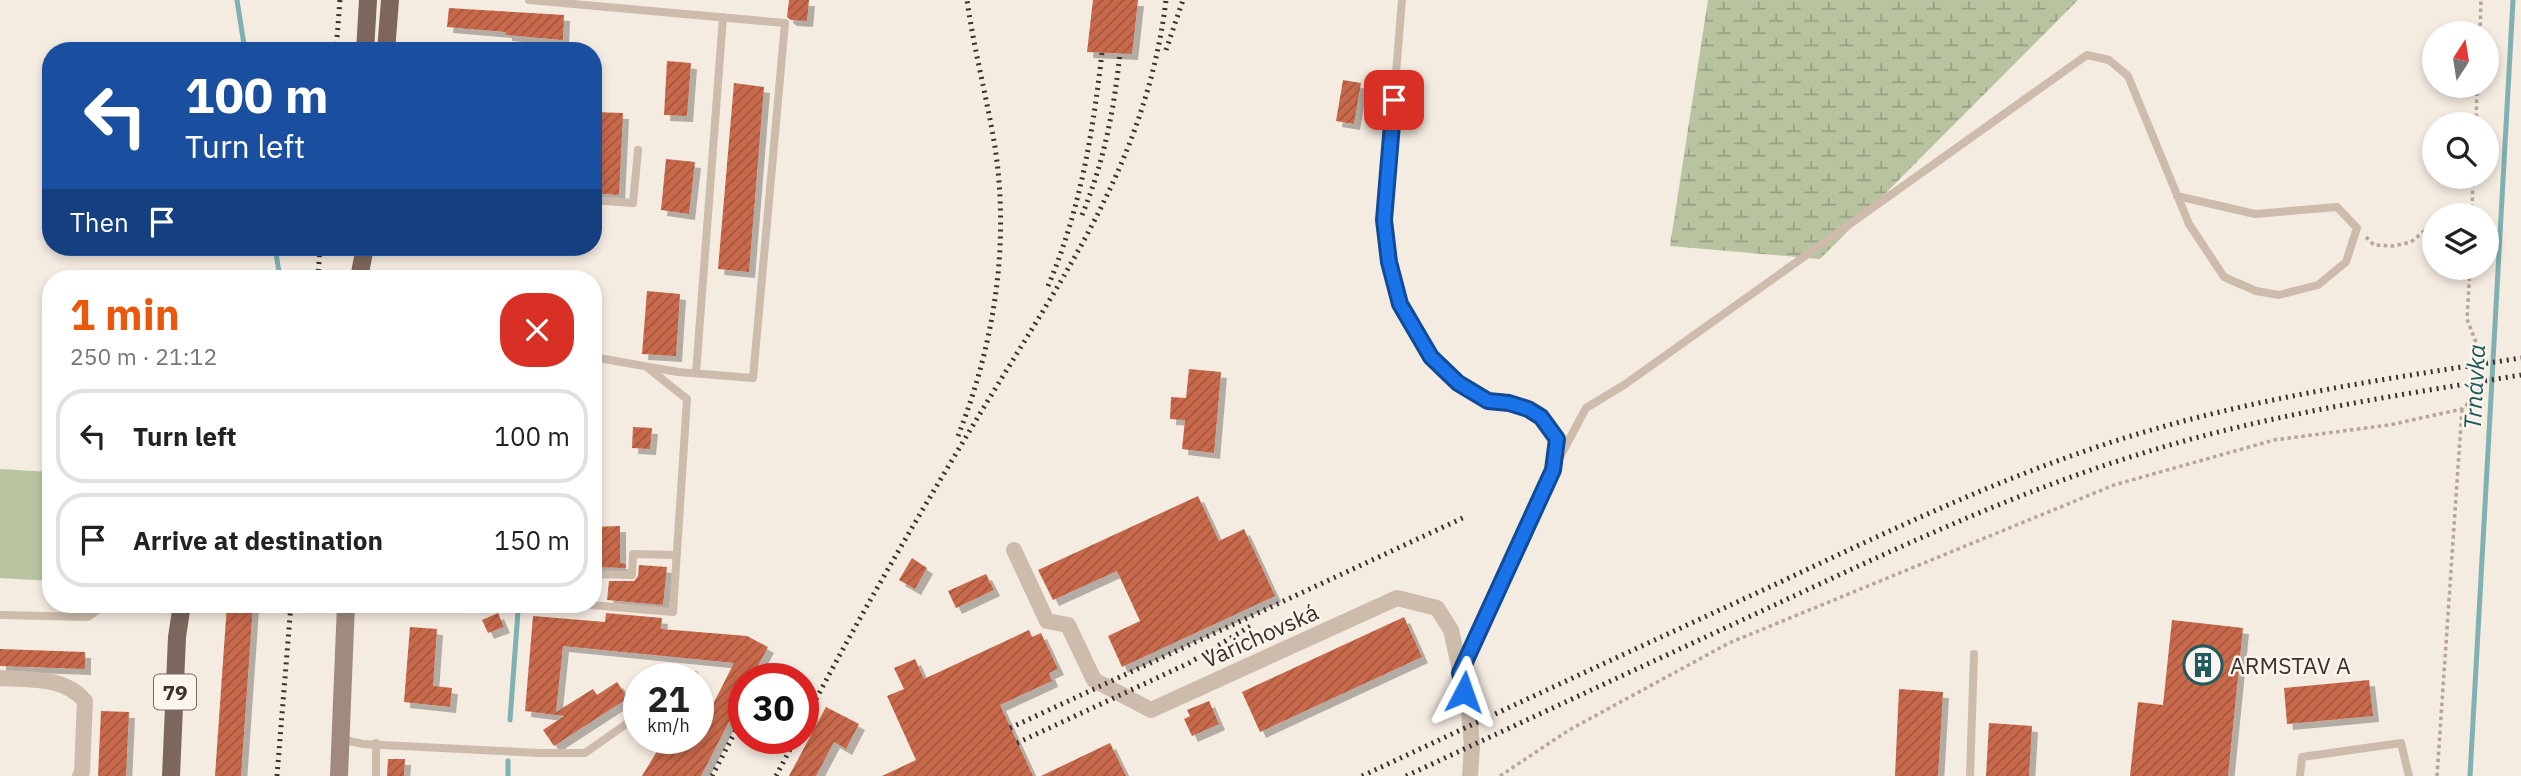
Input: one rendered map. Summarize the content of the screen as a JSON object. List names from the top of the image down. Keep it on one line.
{"streets":{"main road":["79"],"street":["Varichovská"]},"water":["Trnávka"],"places":{"building":["ARMSTAV A"]},"north":"top","page":{"turn":["100 m","Turn left"],"then":"Then","heading":["1 min","250 m · 21:12"],"list":[{"name":"Turn left","value":"100 m"},{"name":"Arrive at destination","value":"150 m"}],"speed":"21 km/h","limit":"30"}}
